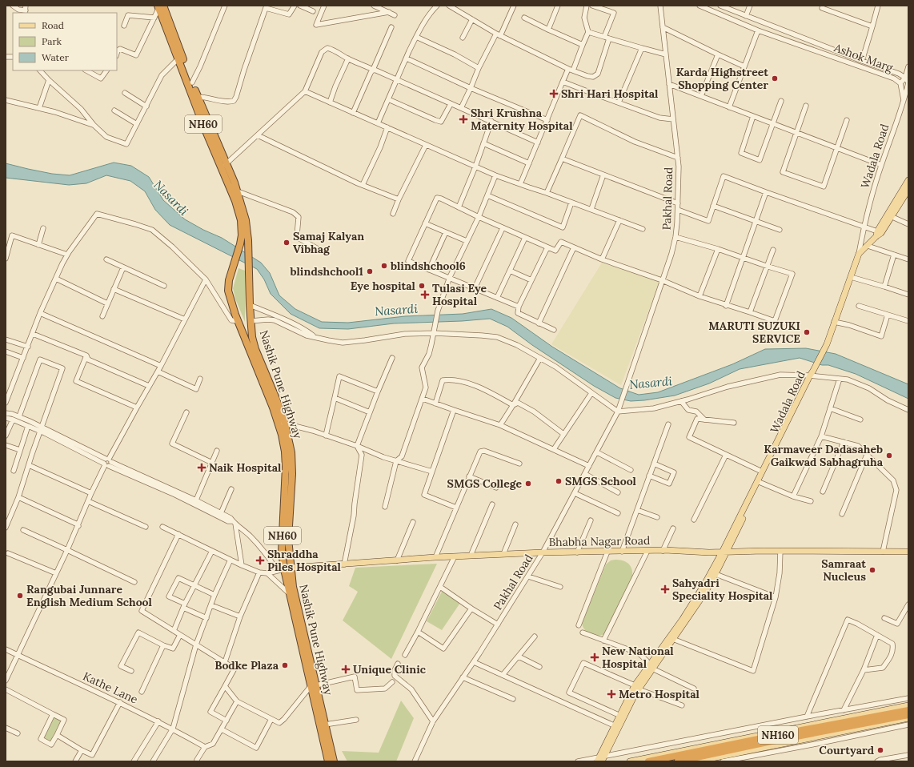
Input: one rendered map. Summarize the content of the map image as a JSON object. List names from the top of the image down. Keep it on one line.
{"streets":{"highway":["NH60","Nashik Pune Highway","NH160"],"main road":["Wadala Road","Bhabha Nagar Road"],"street":["Ashok Marg","Pakhal Road","Kathe Lane"]},"crossings":[["Ashok Marg","Wadala Road"],["NH60","Nashik Pune Highway"],["Wadala Road","Bhabha Nagar Road"],["Pakhal Road","Bhabha Nagar Road"],["Nashik Pune Highway","Bhabha Nagar Road"]],"water":["Nasardi"],"places":{"other":["Karda Highstreet Shopping Center","Samaj Kalyan Vibhag","blindshchool6","blindshchool1","Eye hospital","MARUTI SUZUKI SERVICE","Karmaveer Dadasaheb Gaikwad Sabhagruha","SMGS School","SMGS College","Samraat Nucleus","Rangubai Junnare English Medium School","Bodke Plaza","Courtyard"],"health":["Shri Hari Hospital","Shri Krushna Maternity Hospital","Tulasi Eye Hospital","Naik Hospital","Shraddha Piles Hospital","Sahyadri Speciality Hospital","New National Hospital","Unique Clinic","Metro Hospital"]},"legend":["Road","Park","Water"]}
